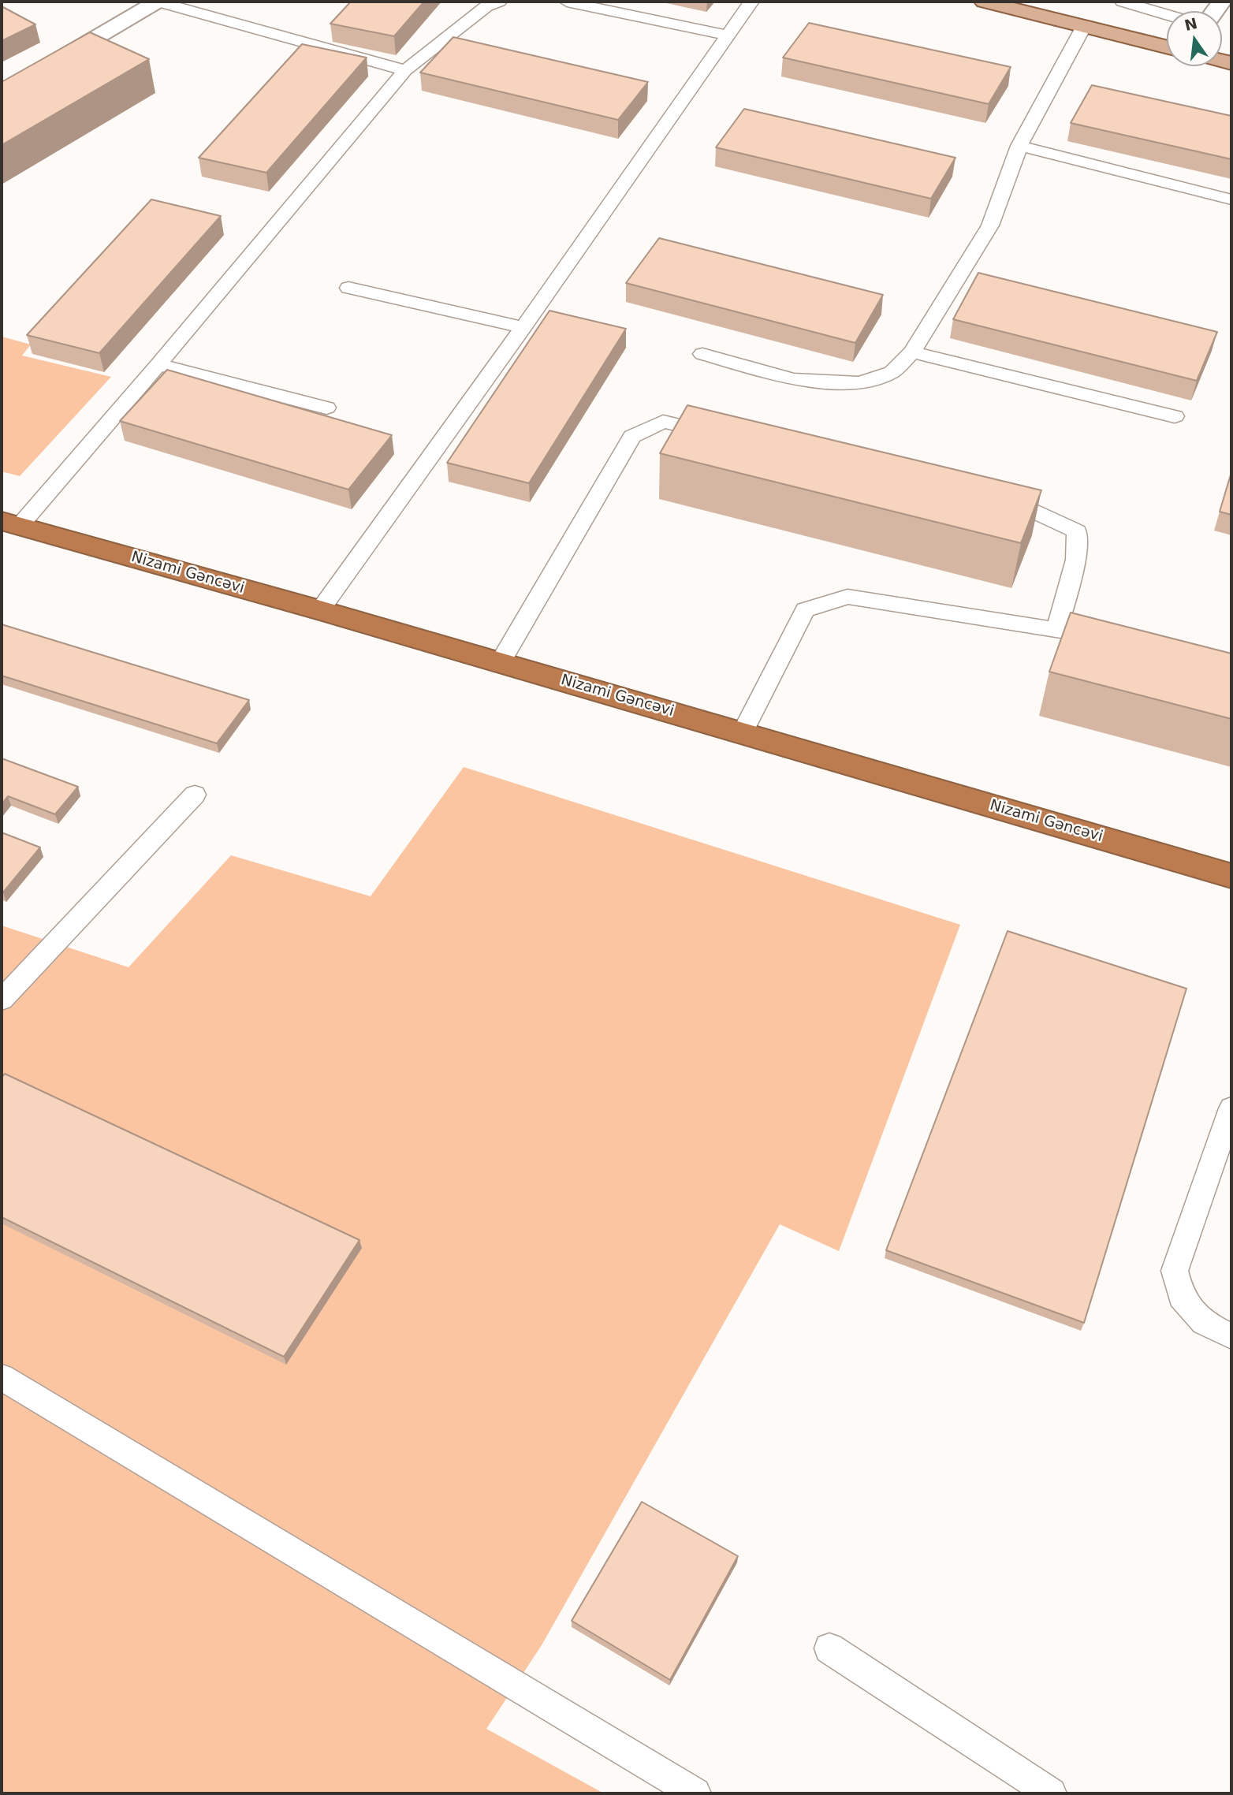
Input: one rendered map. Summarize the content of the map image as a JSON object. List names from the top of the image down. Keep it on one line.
{"streets":{"highway":["Nizami Gəncəvi"]},"north":"top"}
